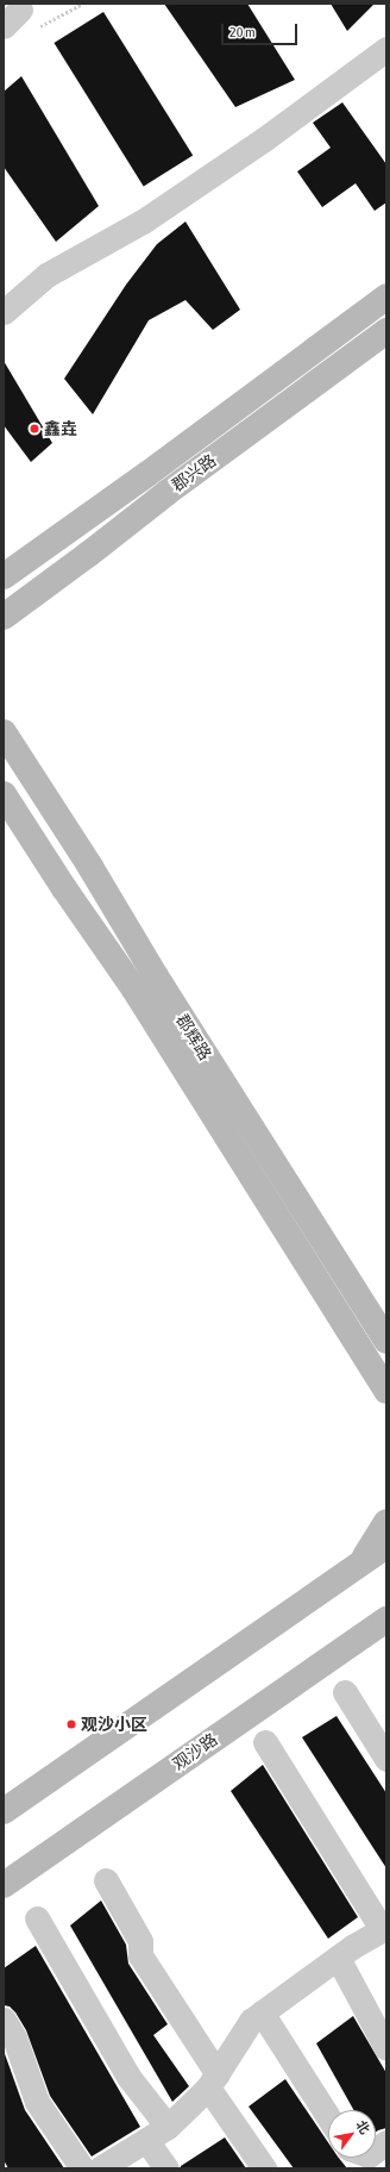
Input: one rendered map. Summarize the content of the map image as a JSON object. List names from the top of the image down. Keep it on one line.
{"streets":{"main road":["郡兴路","郡辉路","观沙路"]},"places":["鑫垚","观沙小区"],"scale_bar":"20 m","north":"top right"}
